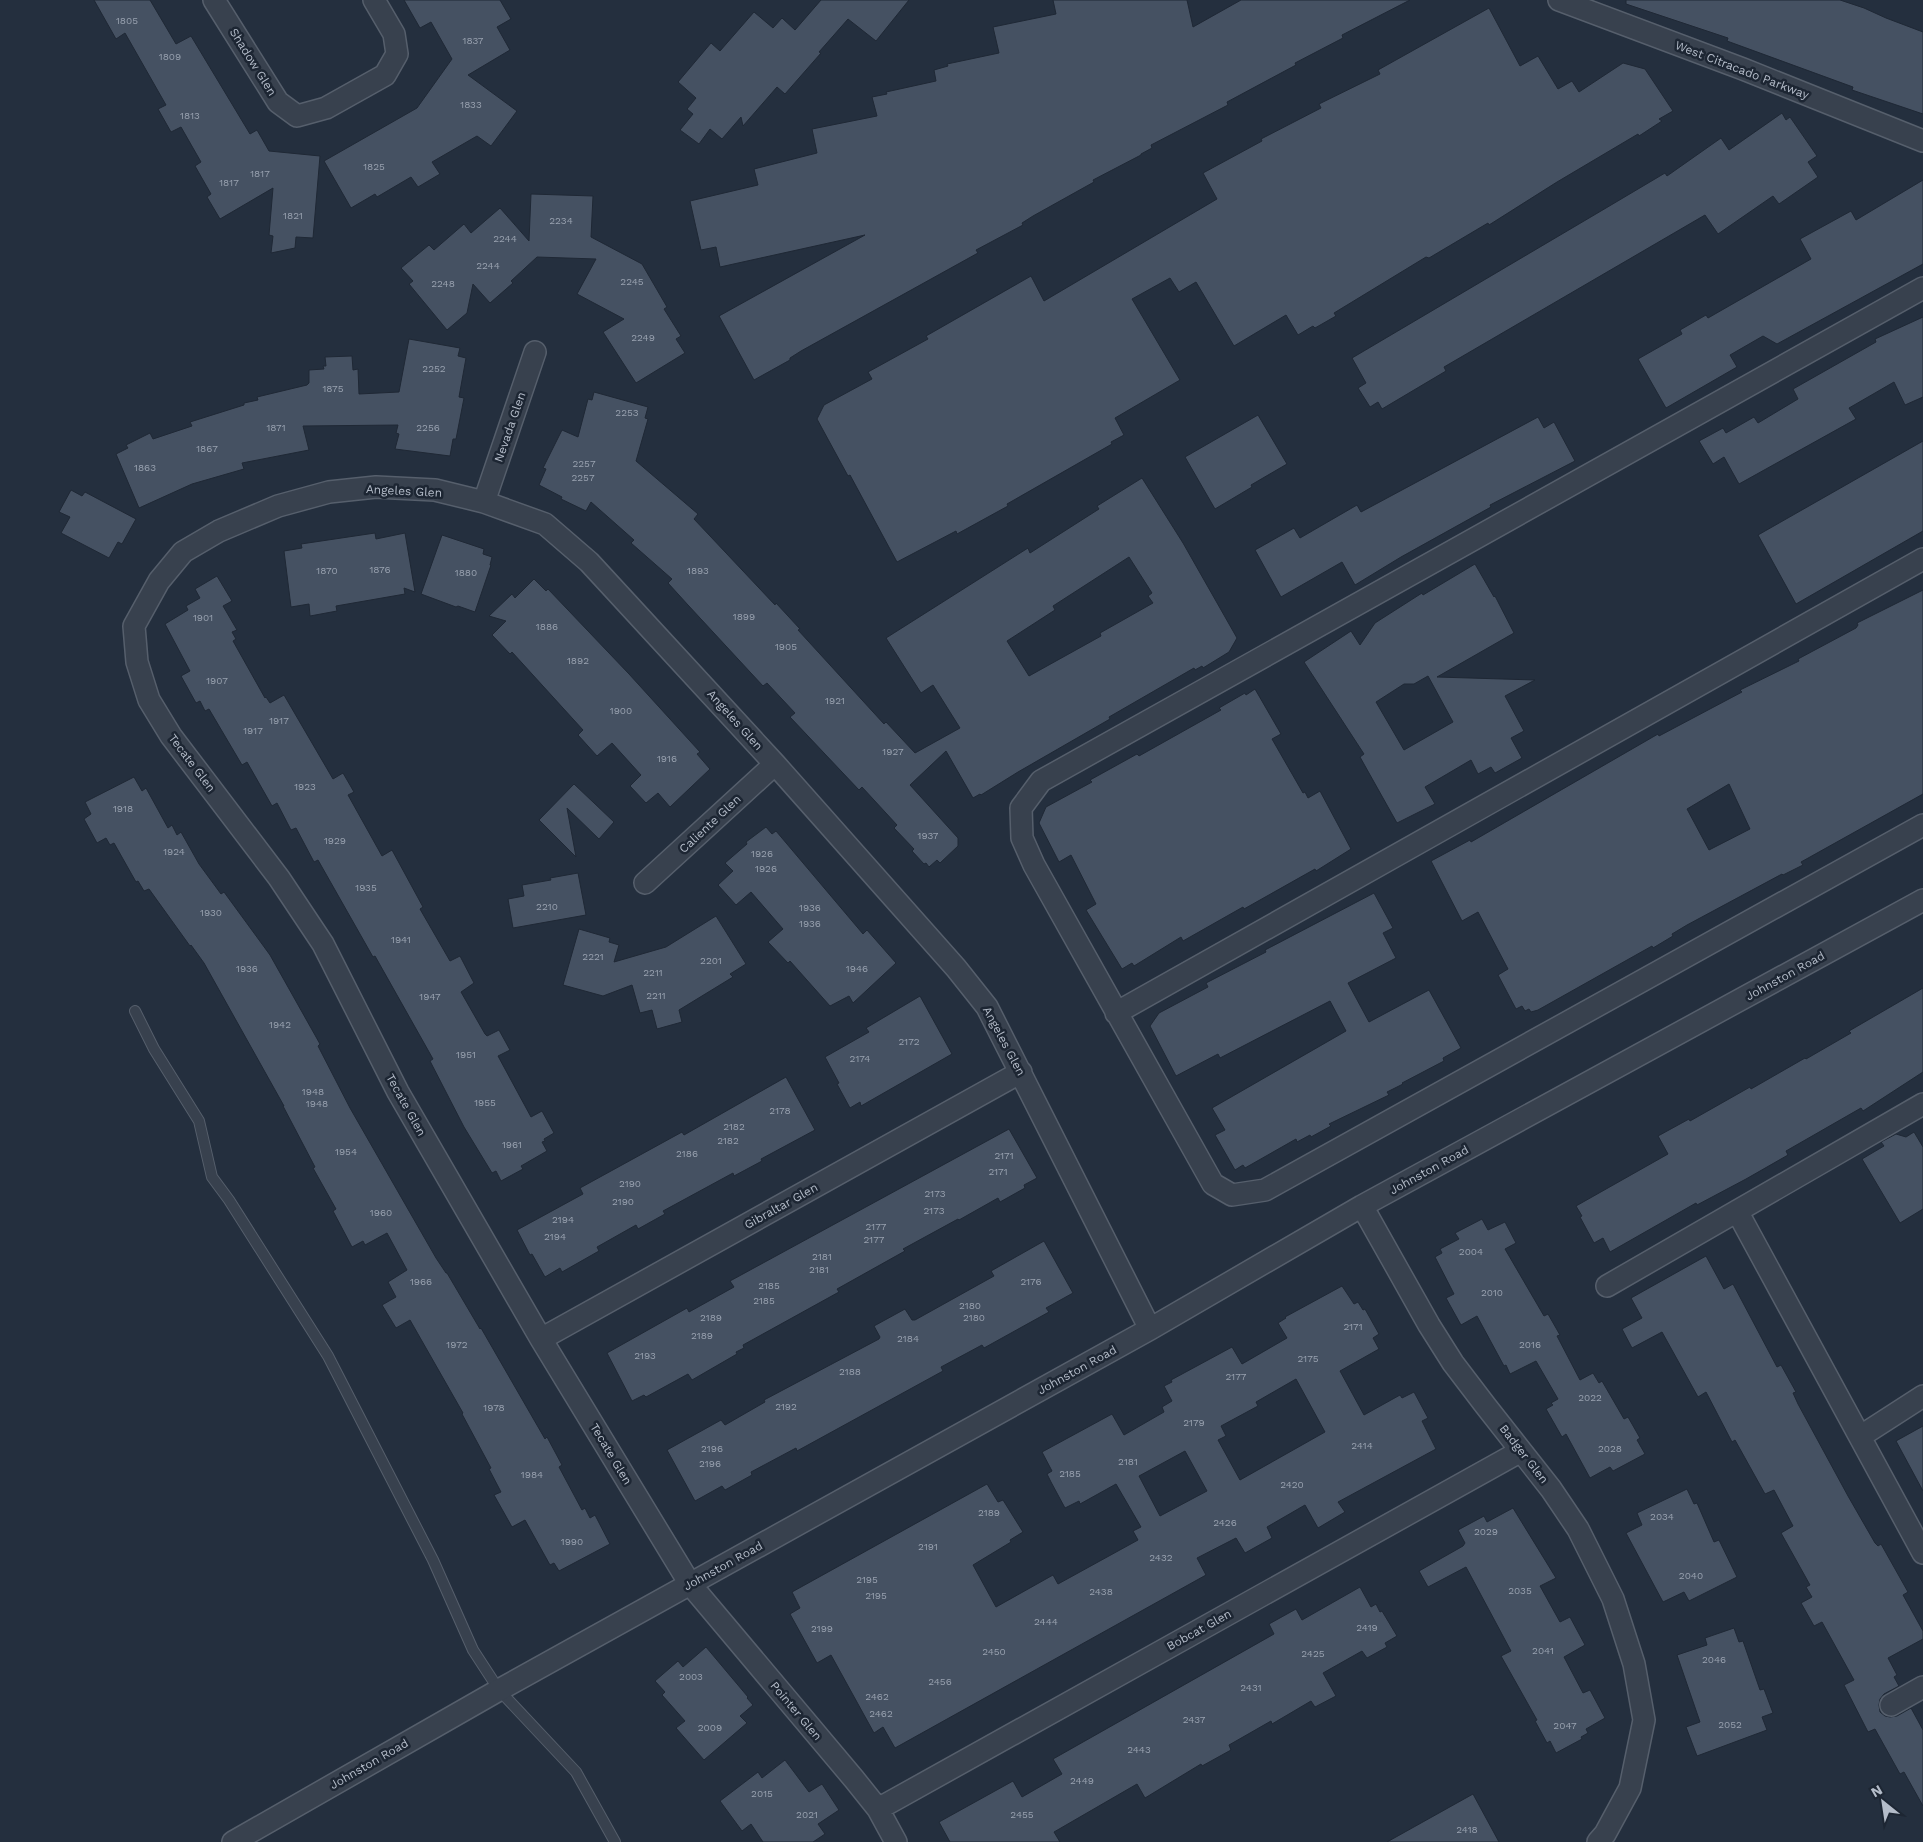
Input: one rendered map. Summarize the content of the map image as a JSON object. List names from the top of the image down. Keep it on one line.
{"streets":{"street":["Shadow Glen","West Citracado Parkway","Nevada Glen","Angeles Glen","Tecate Glen","Caliente Glen","Johnston Road","Gibraltar Glen","Badger Glen","Bobcat Glen","Pointer Glen"]},"crossings":[["Nevada Glen","Angeles Glen"],["Angeles Glen","Tecate Glen"],["Angeles Glen","Caliente Glen"],["Angeles Glen","Johnston Road"],["Angeles Glen","Gibraltar Glen"],["Tecate Glen","Johnston Road"],["Tecate Glen","Gibraltar Glen"],["Tecate Glen","Pointer Glen"],["Johnston Road","Badger Glen"],["Johnston Road","Pointer Glen"],["Badger Glen","Bobcat Glen"],["Bobcat Glen","Pointer Glen"]],"house_numbers":["1805","1837","1809","1833","1813","1825","1817","1817","1821","2234","2244","2244","2245","2248","2249","2252","1875","2253","1871","2256","1867","2257","1863","2257","1876","1870","1893","1880","1899","1901","1886","1905","1892","1907","1921","1900","1917","1917","1927","1916","1923","1918","1937","1929","1924","1926","1926","1935","2210","1936","1930","1936","1941","2221","2201","1936","1946","2211","2211","1947","1942","2172","1951","2174","1948","1955","1948","2178","2182","2182","1961","1954","2186","2171","2171","2190","2173","2190","2173","1960","2194","2177","2194","2177","2004","2181","2181","1966","2176","2185","2010","2185","2180","2189","2180","2171","2189","2184","1972","2016","2193","2175","2188","2177","2022","2192","1978","2179","2414","2196","2028","2181","2196","2185","1984","2420","2189","2034","2426","2029","1990","2191","2432","2040","2195","2035","2438","2195","2444","2419","2199","2041","2450","2425","2046","2003","2456","2431","2462","2462","2437","2052","2047","2009","2443","2449","2015","2021","2455","2418"],"north":"top left"}
